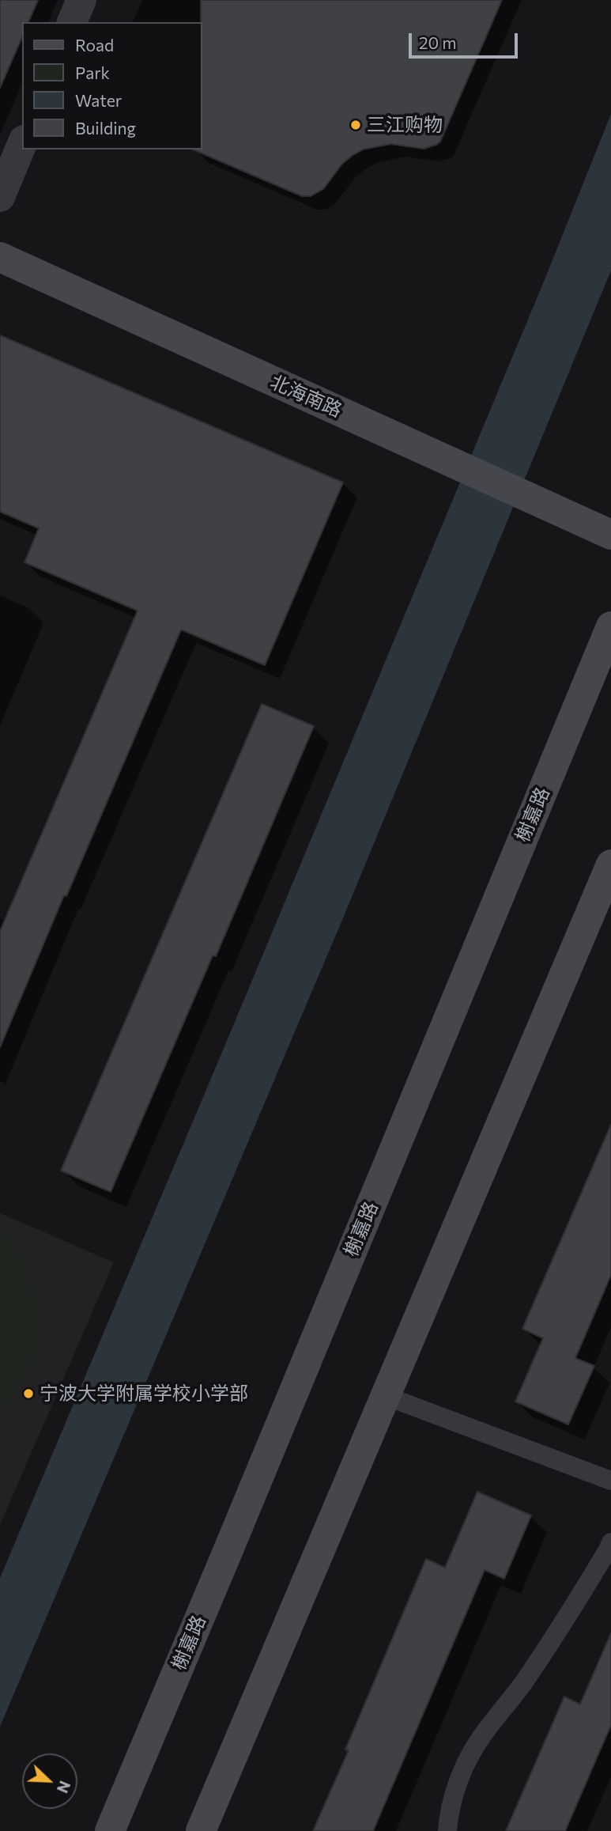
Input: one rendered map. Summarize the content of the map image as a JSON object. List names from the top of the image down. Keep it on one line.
{"streets":{"main road":["北海南路","榭嘉路"]},"places":["三江购物","宁波大学附属学校小学部"],"legend":["Road","Park","Water","Building"],"scale_bar":"20 m","north":"bottom right"}
